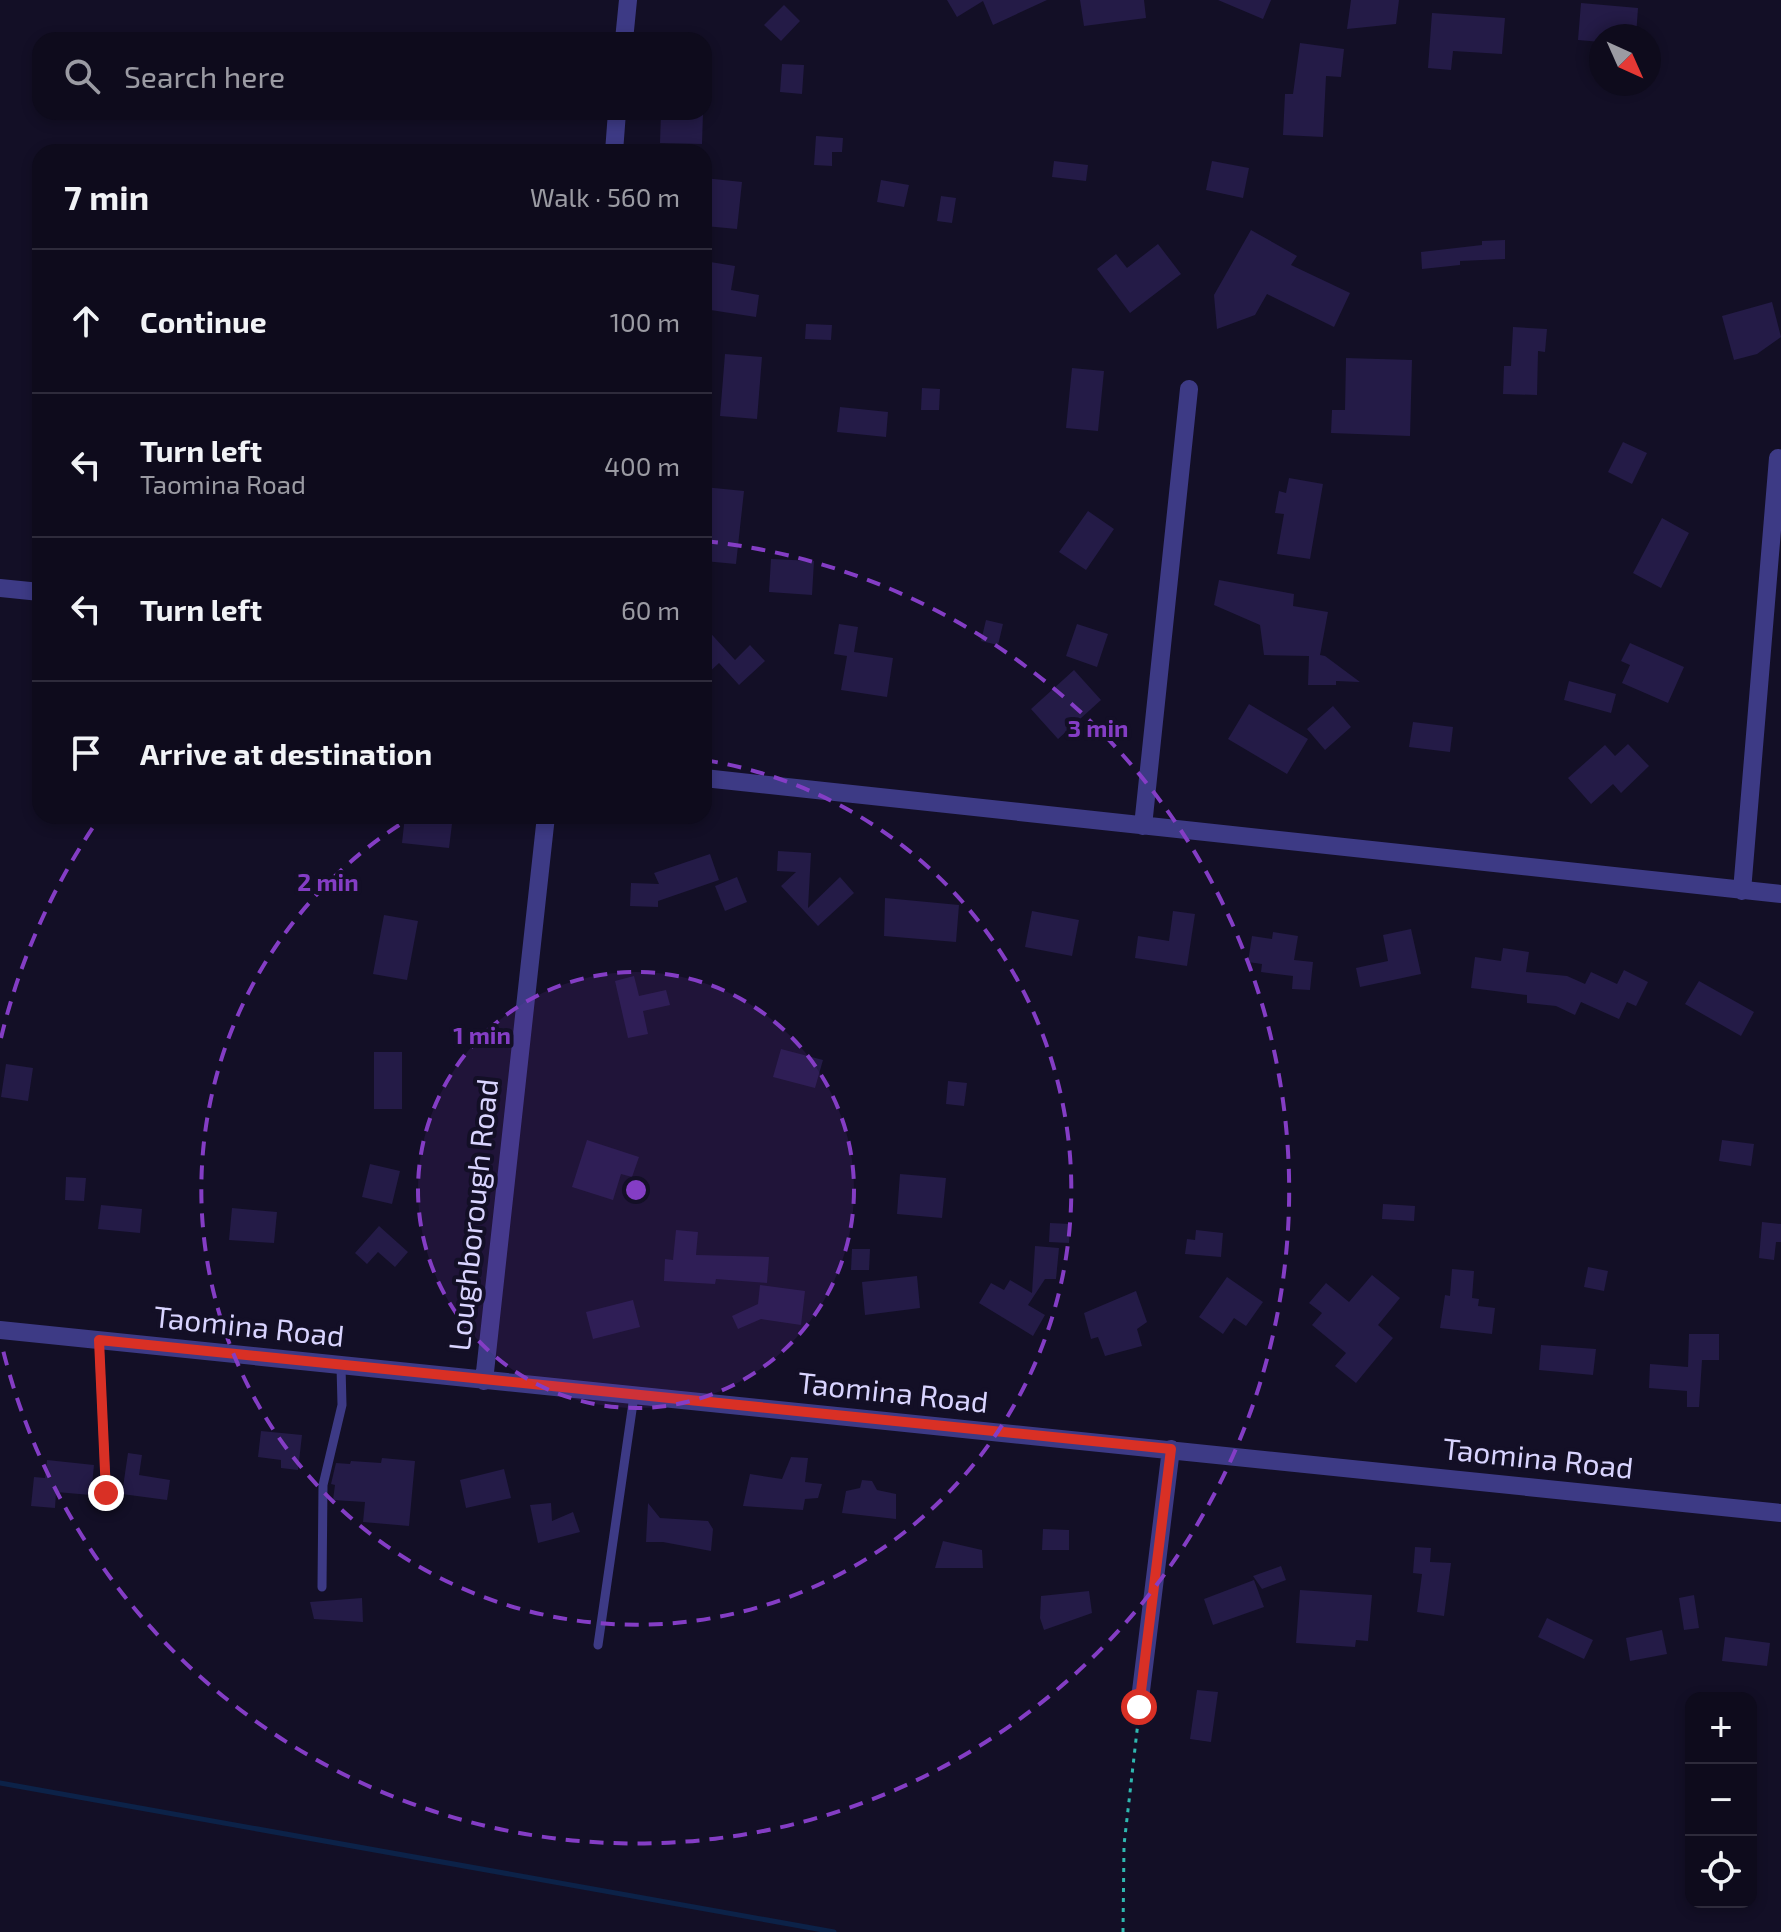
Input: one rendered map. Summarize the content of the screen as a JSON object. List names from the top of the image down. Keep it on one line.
{"streets":{"street":["Loughborough Road","Taomina Road"]},"crossings":[["Loughborough Road","Taomina Road"]],"north":"bottom right","page":{"search":"Search here","heading":["7 min","Walk · 560 m"],"list":[["Continue","100 m"],["Turn left","Taomina Road","400 m"],["Turn left","60 m"],"Arrive at destination"],"map_buttons":["+","−"]},"rings":["3 min","2 min","1 min"]}
